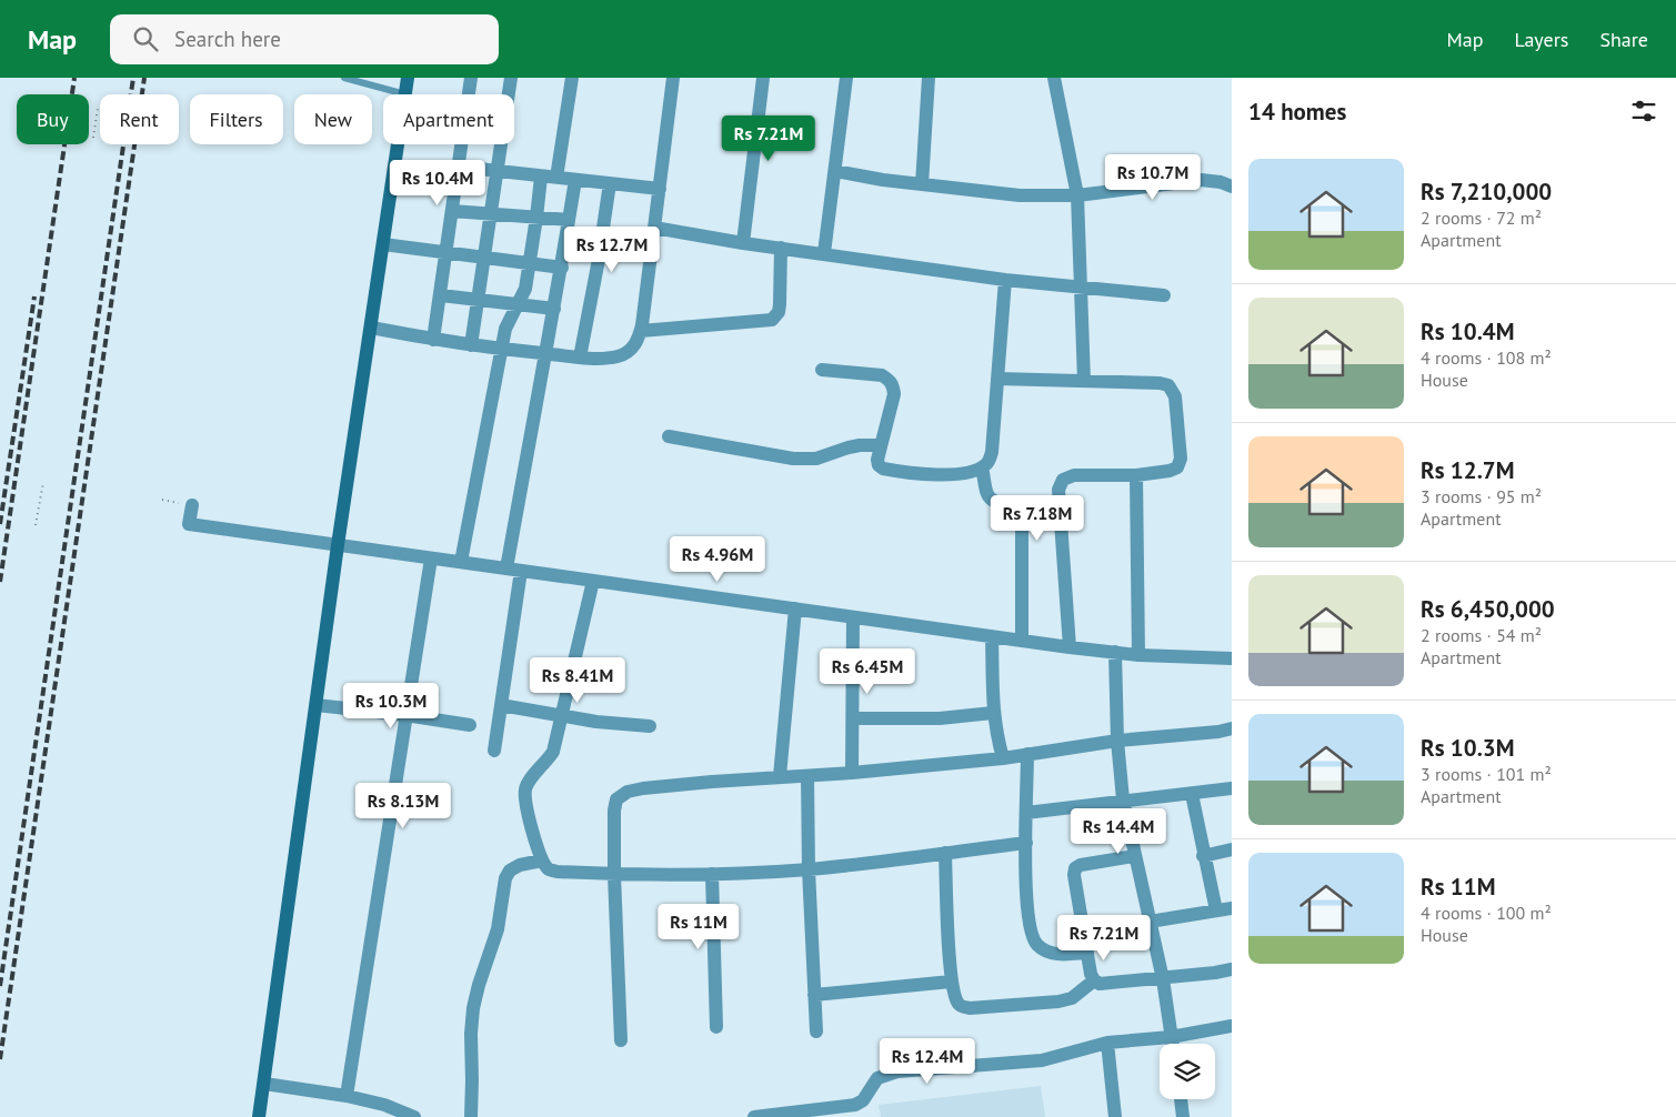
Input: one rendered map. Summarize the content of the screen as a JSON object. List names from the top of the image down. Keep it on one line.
{"page":{"header":"Map","search":"Search here","nav":["Map","Layers","Share"],"heading":"14 homes","chip":["Buy","Rent","Filters","New","Apartment"],"price":["Rs 7.21M","Rs 10.7M","Rs 10.4M","Rs 12.7M","Rs 7.18M","Rs 4.96M","Rs 6.45M","Rs 8.41M","Rs 10.3M","Rs 8.13M","Rs 14.4M","Rs 11M","Rs 7.21M","Rs 12.4M"],"list":[{"name":"Rs 7,210,000","note":"2 rooms · 72 m² · Apartment"},{"name":"Rs 10.4M","note":"4 rooms · 108 m² · House"},{"name":"Rs 12.7M","note":"3 rooms · 95 m² · Apartment"},{"name":"Rs 6,450,000","note":"2 rooms · 54 m² · Apartment"},{"name":"Rs 10.3M","note":"3 rooms · 101 m² · Apartment"},{"name":"Rs 11M","note":"4 rooms · 100 m² · House"}]}}
